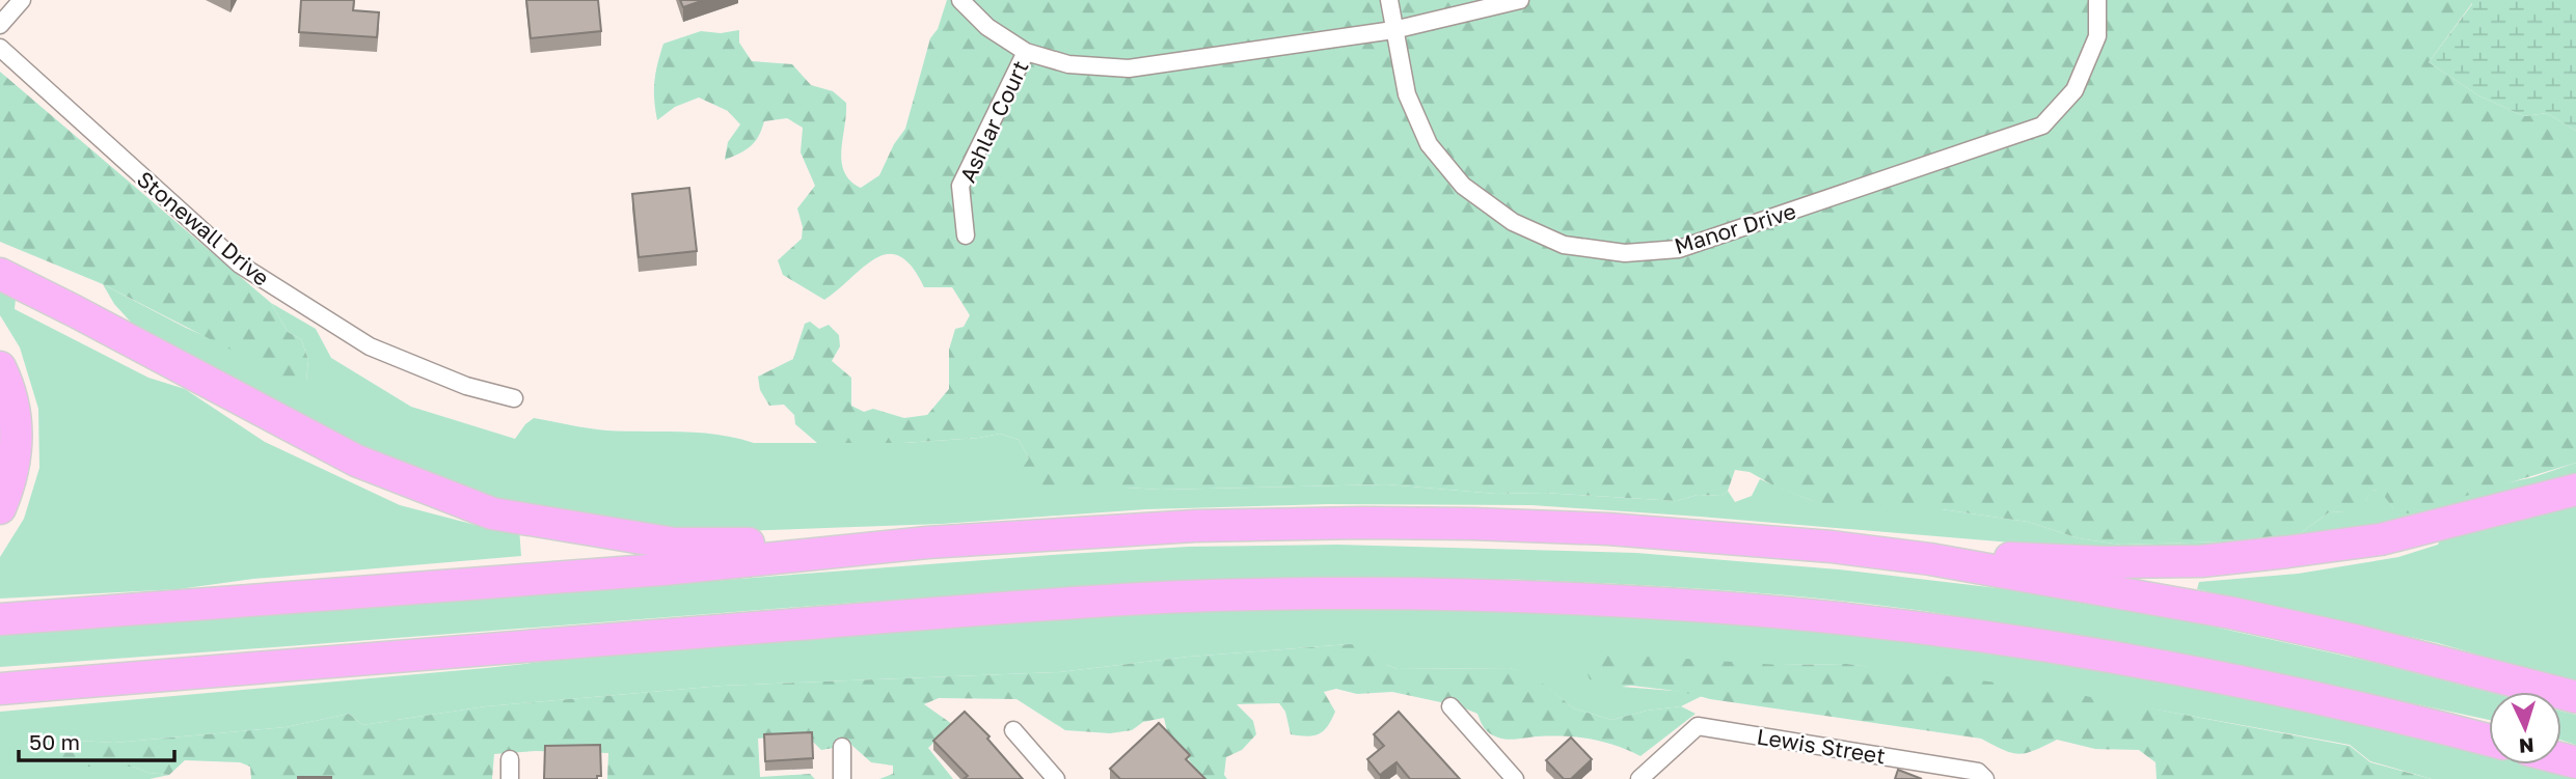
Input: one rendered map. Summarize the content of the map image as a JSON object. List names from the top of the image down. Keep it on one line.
{"streets":{"street":["Ashlar Court","Stonewall Drive","Manor Drive","Lewis Street"]},"scale_bar":"50 m","north":"bottom"}
